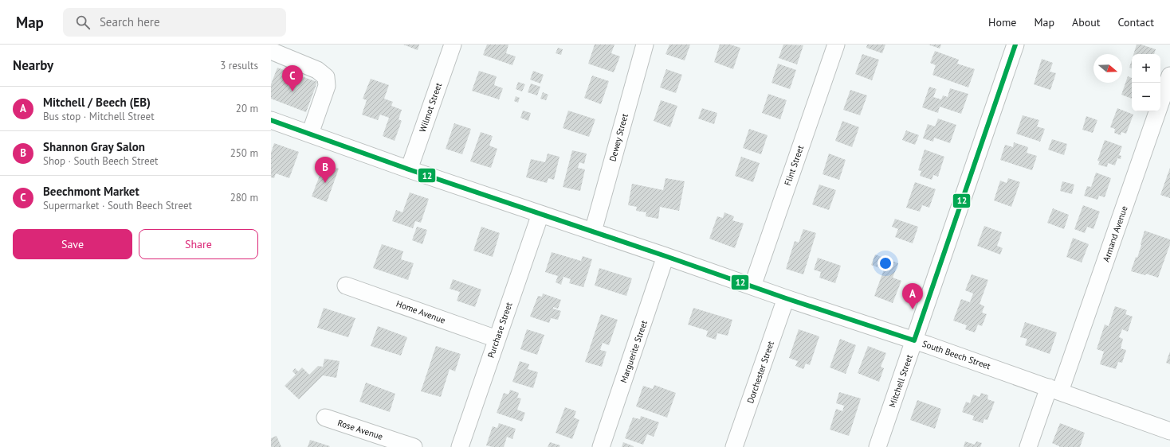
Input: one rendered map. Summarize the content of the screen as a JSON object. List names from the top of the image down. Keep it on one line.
{"streets":{"street":["Wilmot Street","Dewey Street","Flint Street","Armand Avenue","Home Avenue","Purchase Street","Marguerite Street","South Beech Street","Dorchester Street","Mitchell Street","Rose Avenue"]},"crossings":[["Wilmot Street","South Beech Street"],["Dewey Street","South Beech Street"],["Flint Street","South Beech Street"],["Armand Avenue","South Beech Street"],["Home Avenue","Purchase Street"],["Purchase Street","South Beech Street"],["Marguerite Street","South Beech Street"],["South Beech Street","Dorchester Street"],["South Beech Street","Mitchell Street"]],"lines":["transit line 12"],"north":"right","page":{"header":"Map","search":"Search here","nav":["Home","Map","About","Contact"],"heading":["Nearby","3 results"],"map_buttons":["+","−"],"pins":["C","B","A"],"list":[{"mark":"A","name":"Mitchell / Beech (EB)","note":"Bus stop · Mitchell Street","value":"20 m"},{"mark":"B","name":"Shannon Gray Salon","note":"Shop · South Beech Street","value":"250 m"},{"mark":"C","name":"Beechmont Market","note":"Supermarket · South Beech Street","value":"280 m"}],"buttons":["Save","Share"]}}
